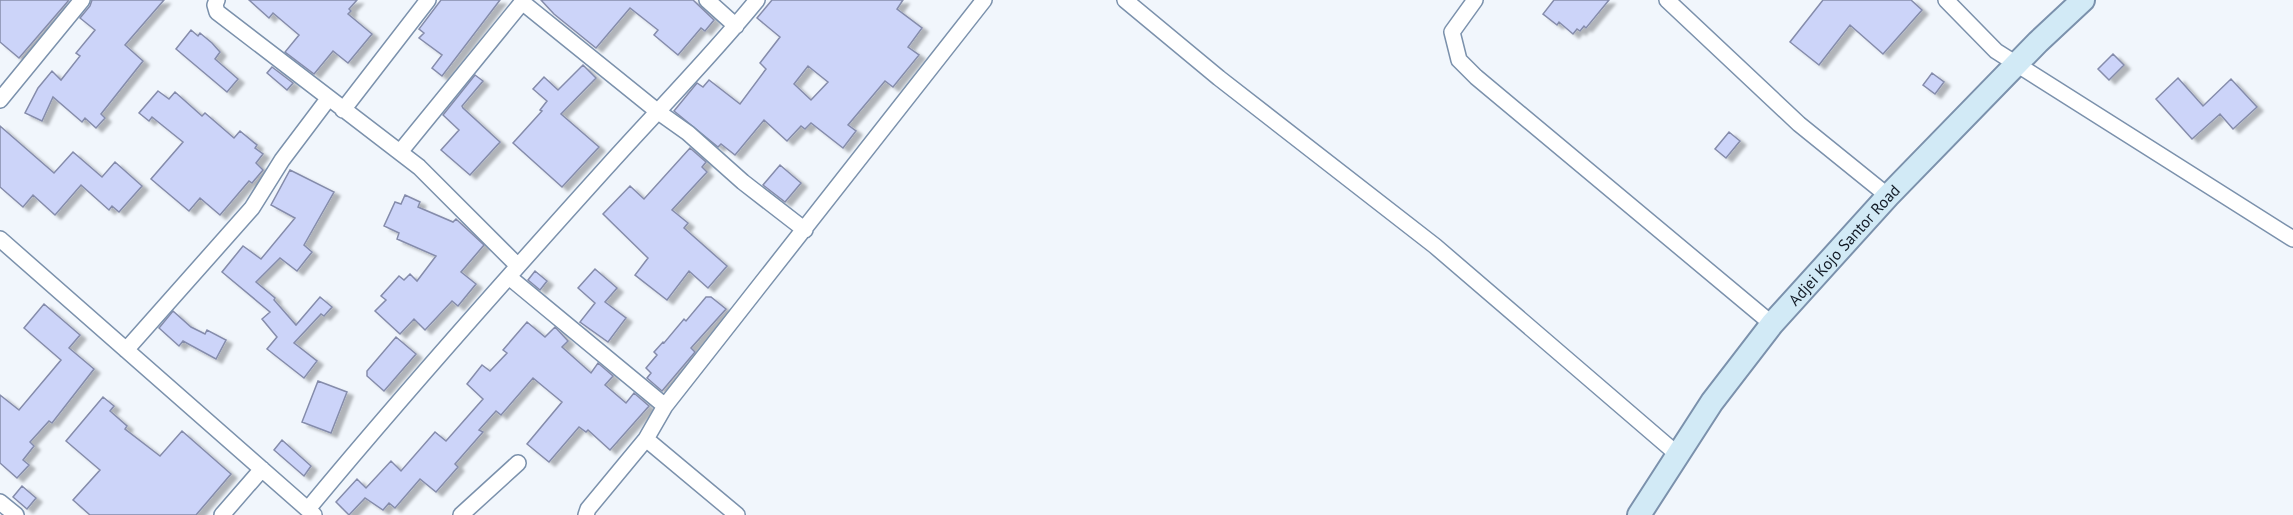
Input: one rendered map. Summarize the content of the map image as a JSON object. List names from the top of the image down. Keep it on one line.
{"streets":{"street":["Adjei Kojo Santor Road"]}}
